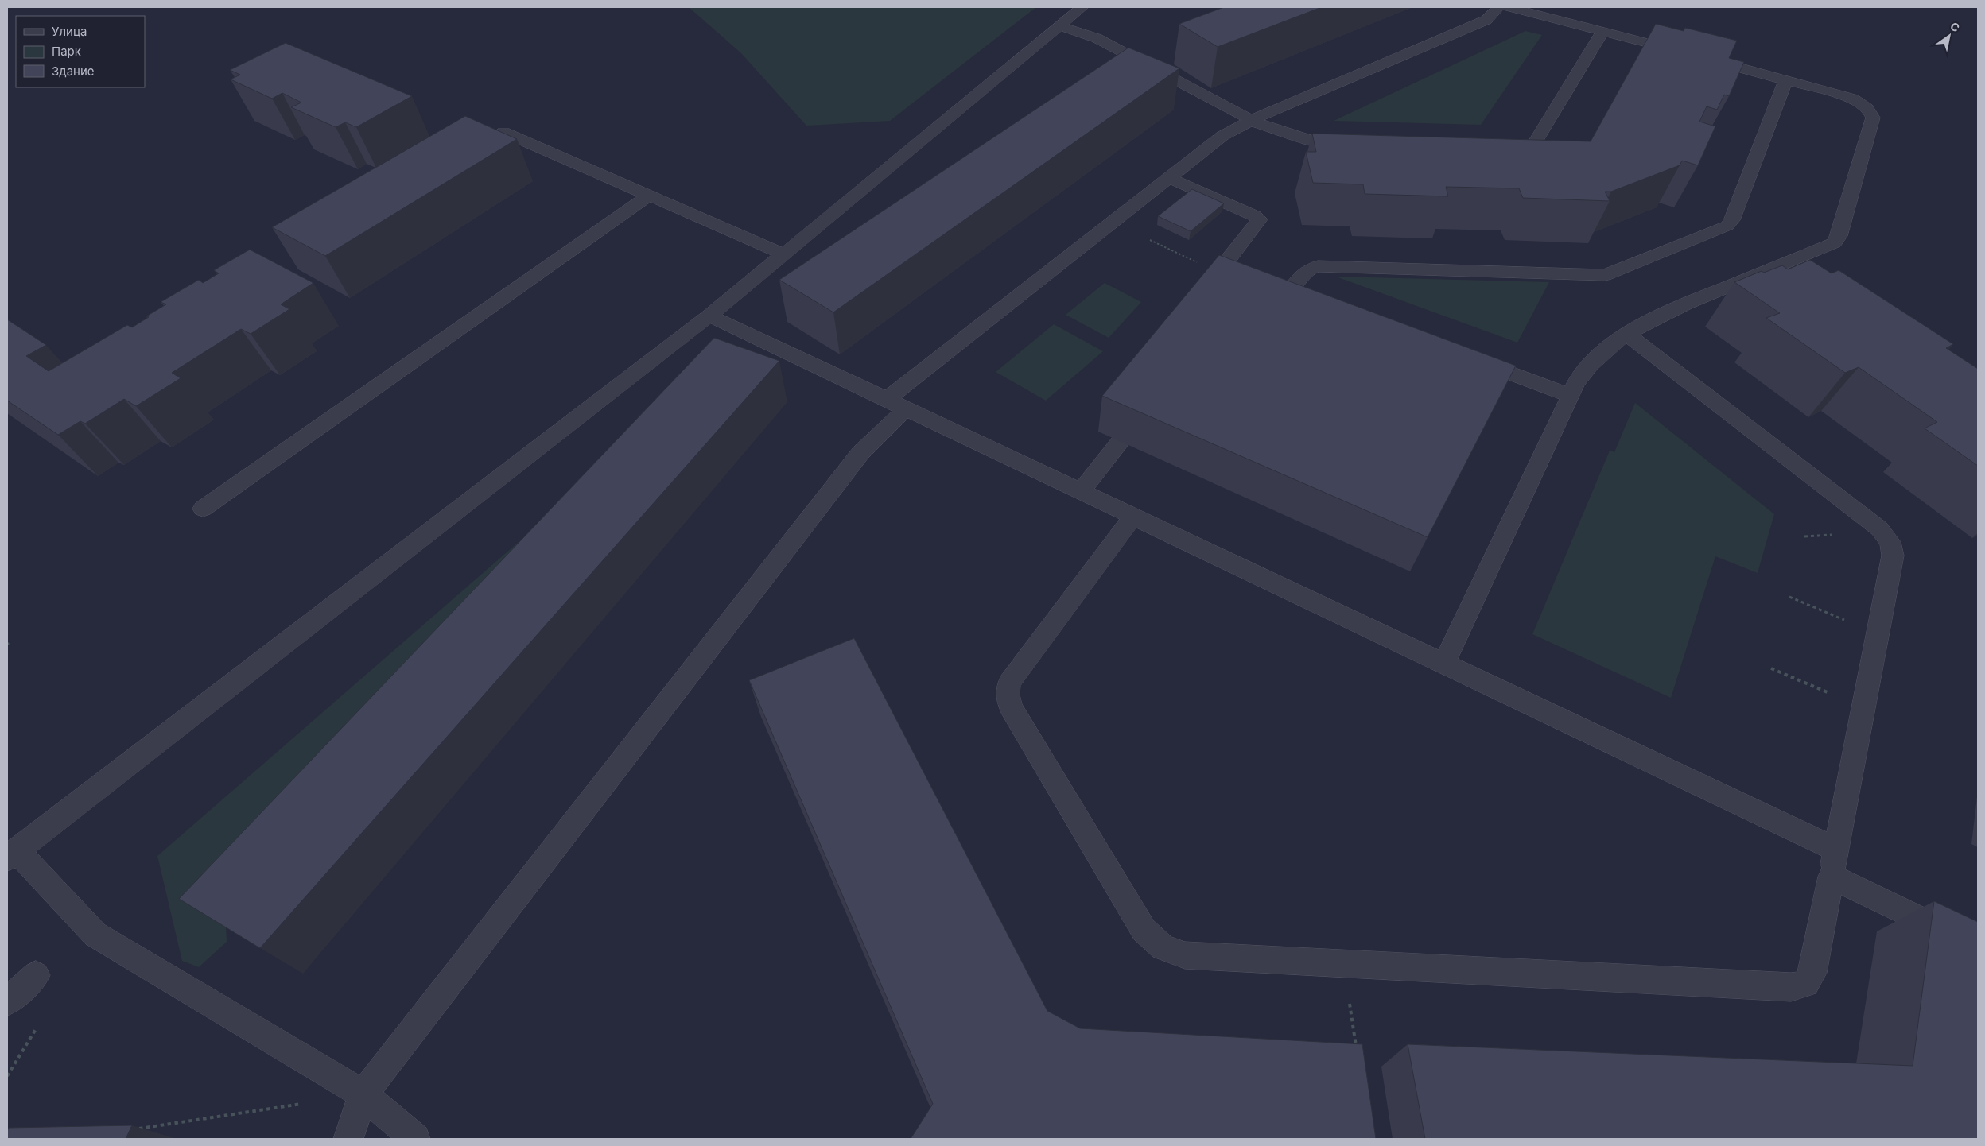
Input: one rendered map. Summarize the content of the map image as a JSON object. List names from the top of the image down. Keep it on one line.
{"legend":["Улица","Парк","Здание"],"north":"top right"}
